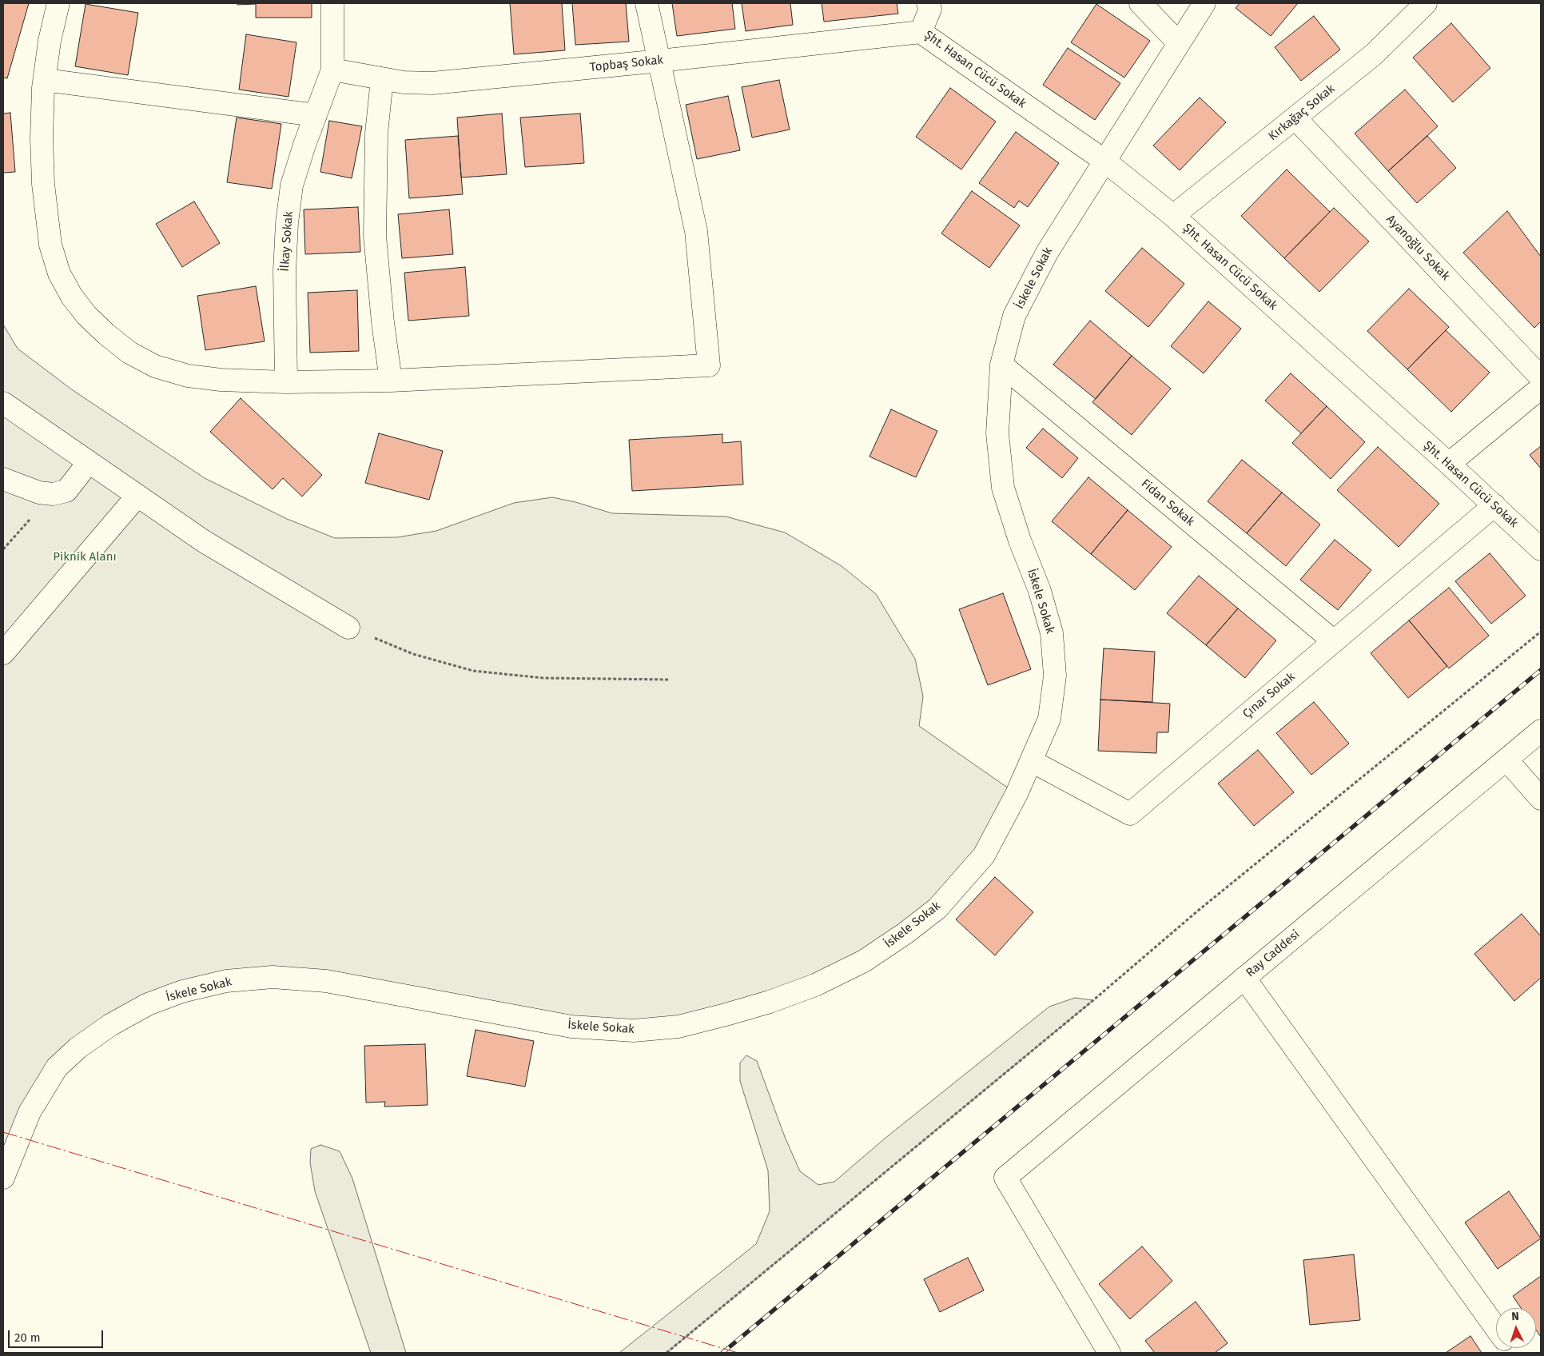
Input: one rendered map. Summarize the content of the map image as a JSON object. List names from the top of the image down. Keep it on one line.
{"streets":{"street":["Topbaş Sokak","Şht. Hasan Cücü Sokak","Kırkağaç Sokak","İlkay Sokak","Ayanoğlu Sokak","İskele Sokak","Fidan Sokak","Çınar Sokak","Ray Caddesi"]},"crossings":[["Topbaş Sokak","Şht. Hasan Cücü Sokak"],["Topbaş Sokak","İlkay Sokak"],["Şht. Hasan Cücü Sokak","Kırkağaç Sokak"],["Şht. Hasan Cücü Sokak","İskele Sokak"],["Şht. Hasan Cücü Sokak","Çınar Sokak"],["Kırkağaç Sokak","Ayanoğlu Sokak"],["İskele Sokak","Fidan Sokak"],["İskele Sokak","Çınar Sokak"],["Fidan Sokak","Çınar Sokak"]],"parks":["Piknik Alanı"],"scale_bar":"20 m","north":"top"}
